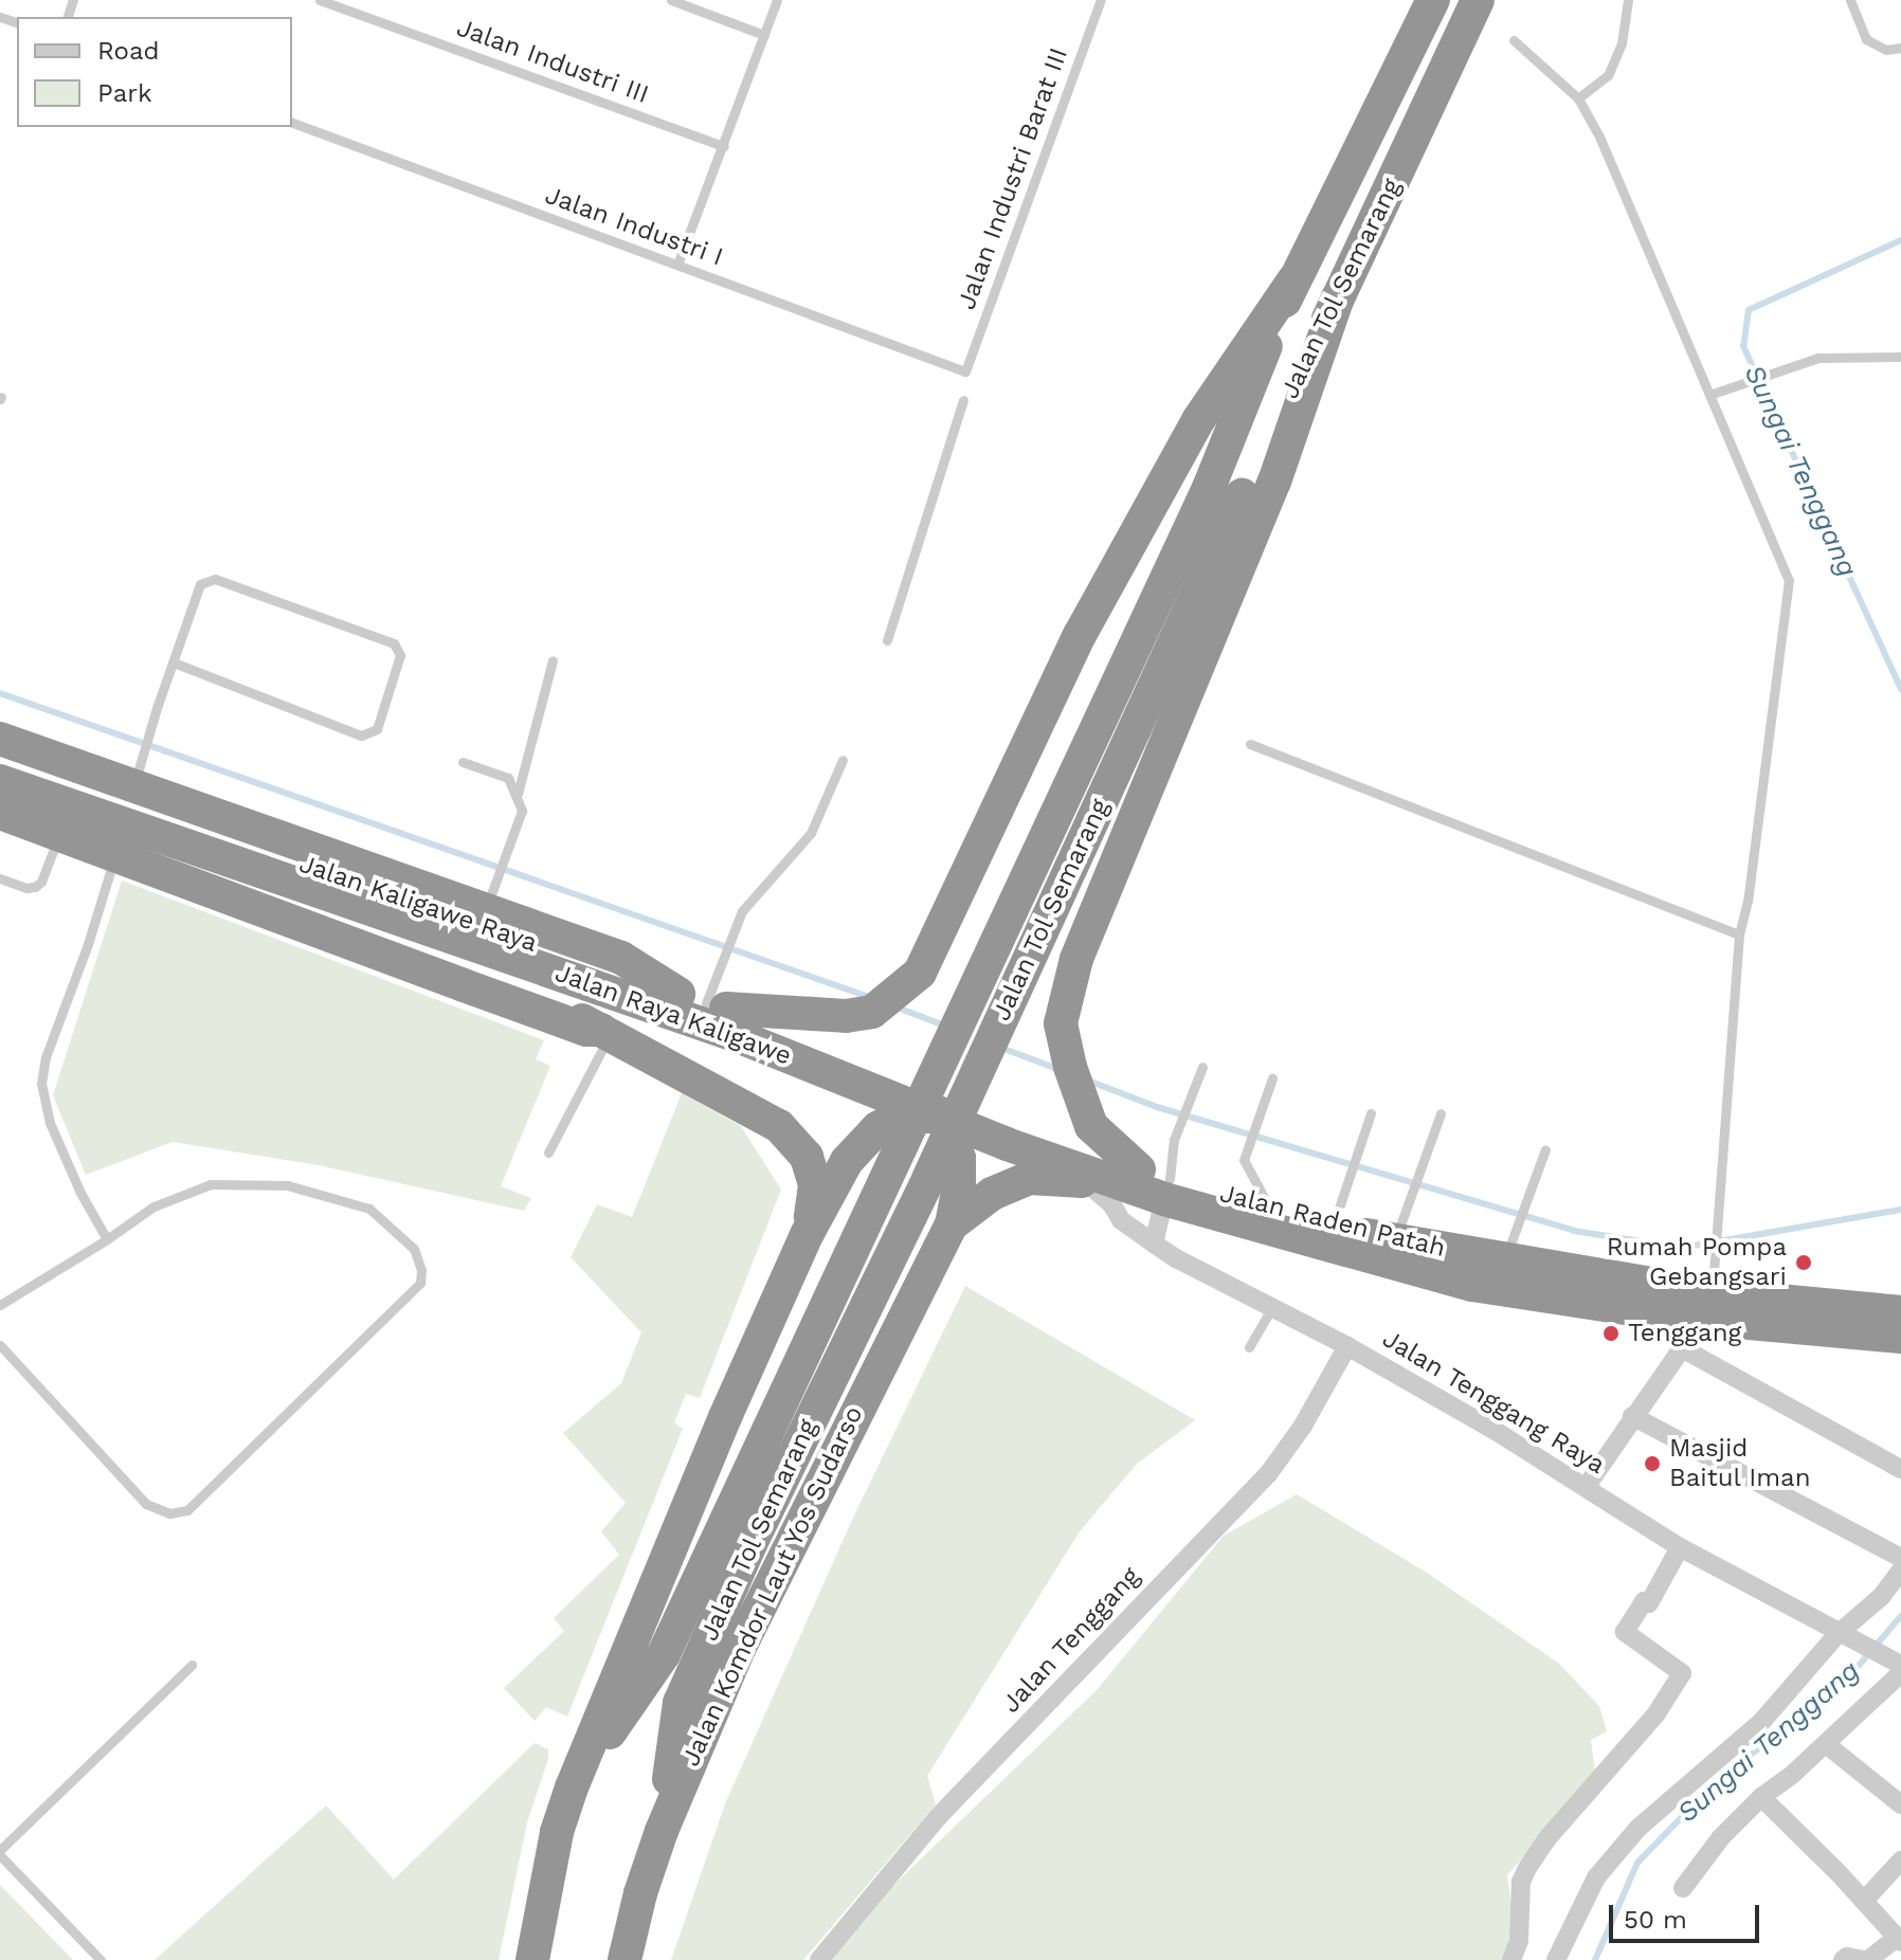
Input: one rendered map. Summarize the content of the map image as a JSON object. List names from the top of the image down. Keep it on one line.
{"streets":{"highway":["Jalan Tol Semarang","Jalan Kaligawe Raya","Jalan Raya Kaligawe","Jalan Raden Patah","Jalan Komdor Laut Yos Sudarso"],"street":["Jalan Tenggang Raya","Jalan Tenggang"],"lane":["Jalan Industri III","Jalan Industri Barat III","Jalan Industri I"]},"crossings":[["Jalan Industri Barat III","Jalan Industri I"],["Jalan Tol Semarang","Jalan Komdor Laut Yos Sudarso"],["Jalan Kaligawe Raya","Jalan Raya Kaligawe"],["Jalan Kaligawe Raya","Jalan Raden Patah"],["Jalan Raya Kaligawe","Jalan Raden Patah"],["Jalan Tenggang Raya","Jalan Tenggang"]],"water":["Sungai Tenggang"],"places":["Rumah Pompa Gebangsari","Tenggang","Masjid Baitul Iman"],"legend":["Road","Park"],"scale_bar":"50 m"}
